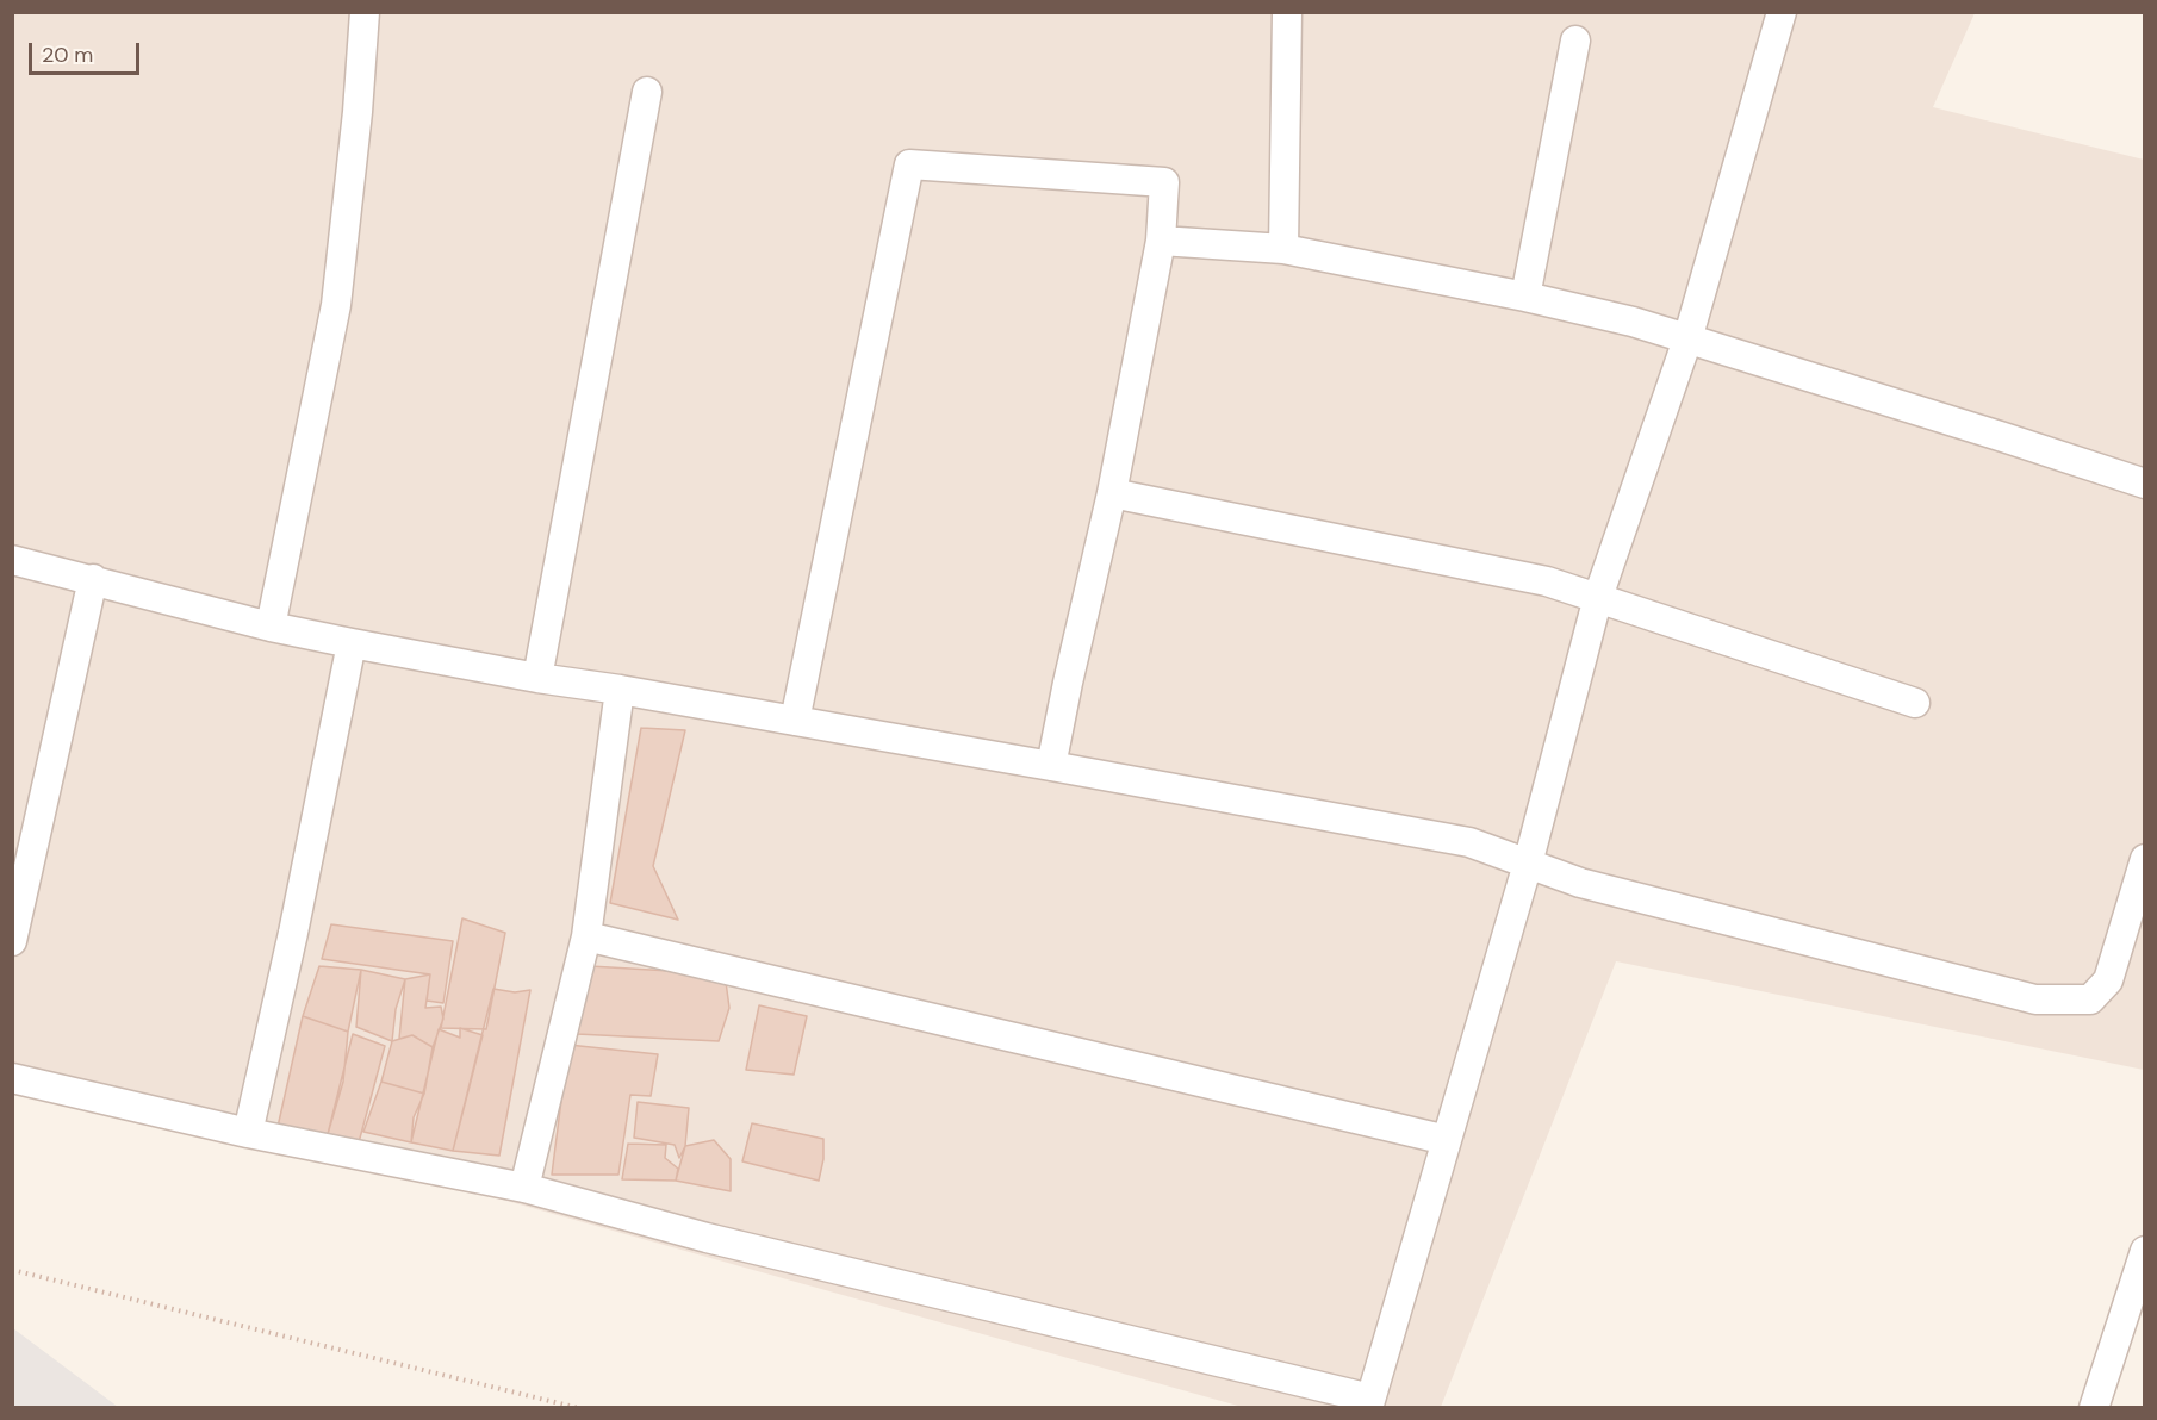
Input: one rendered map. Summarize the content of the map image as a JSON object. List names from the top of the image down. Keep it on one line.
{"scale_bar":"20 m"}
